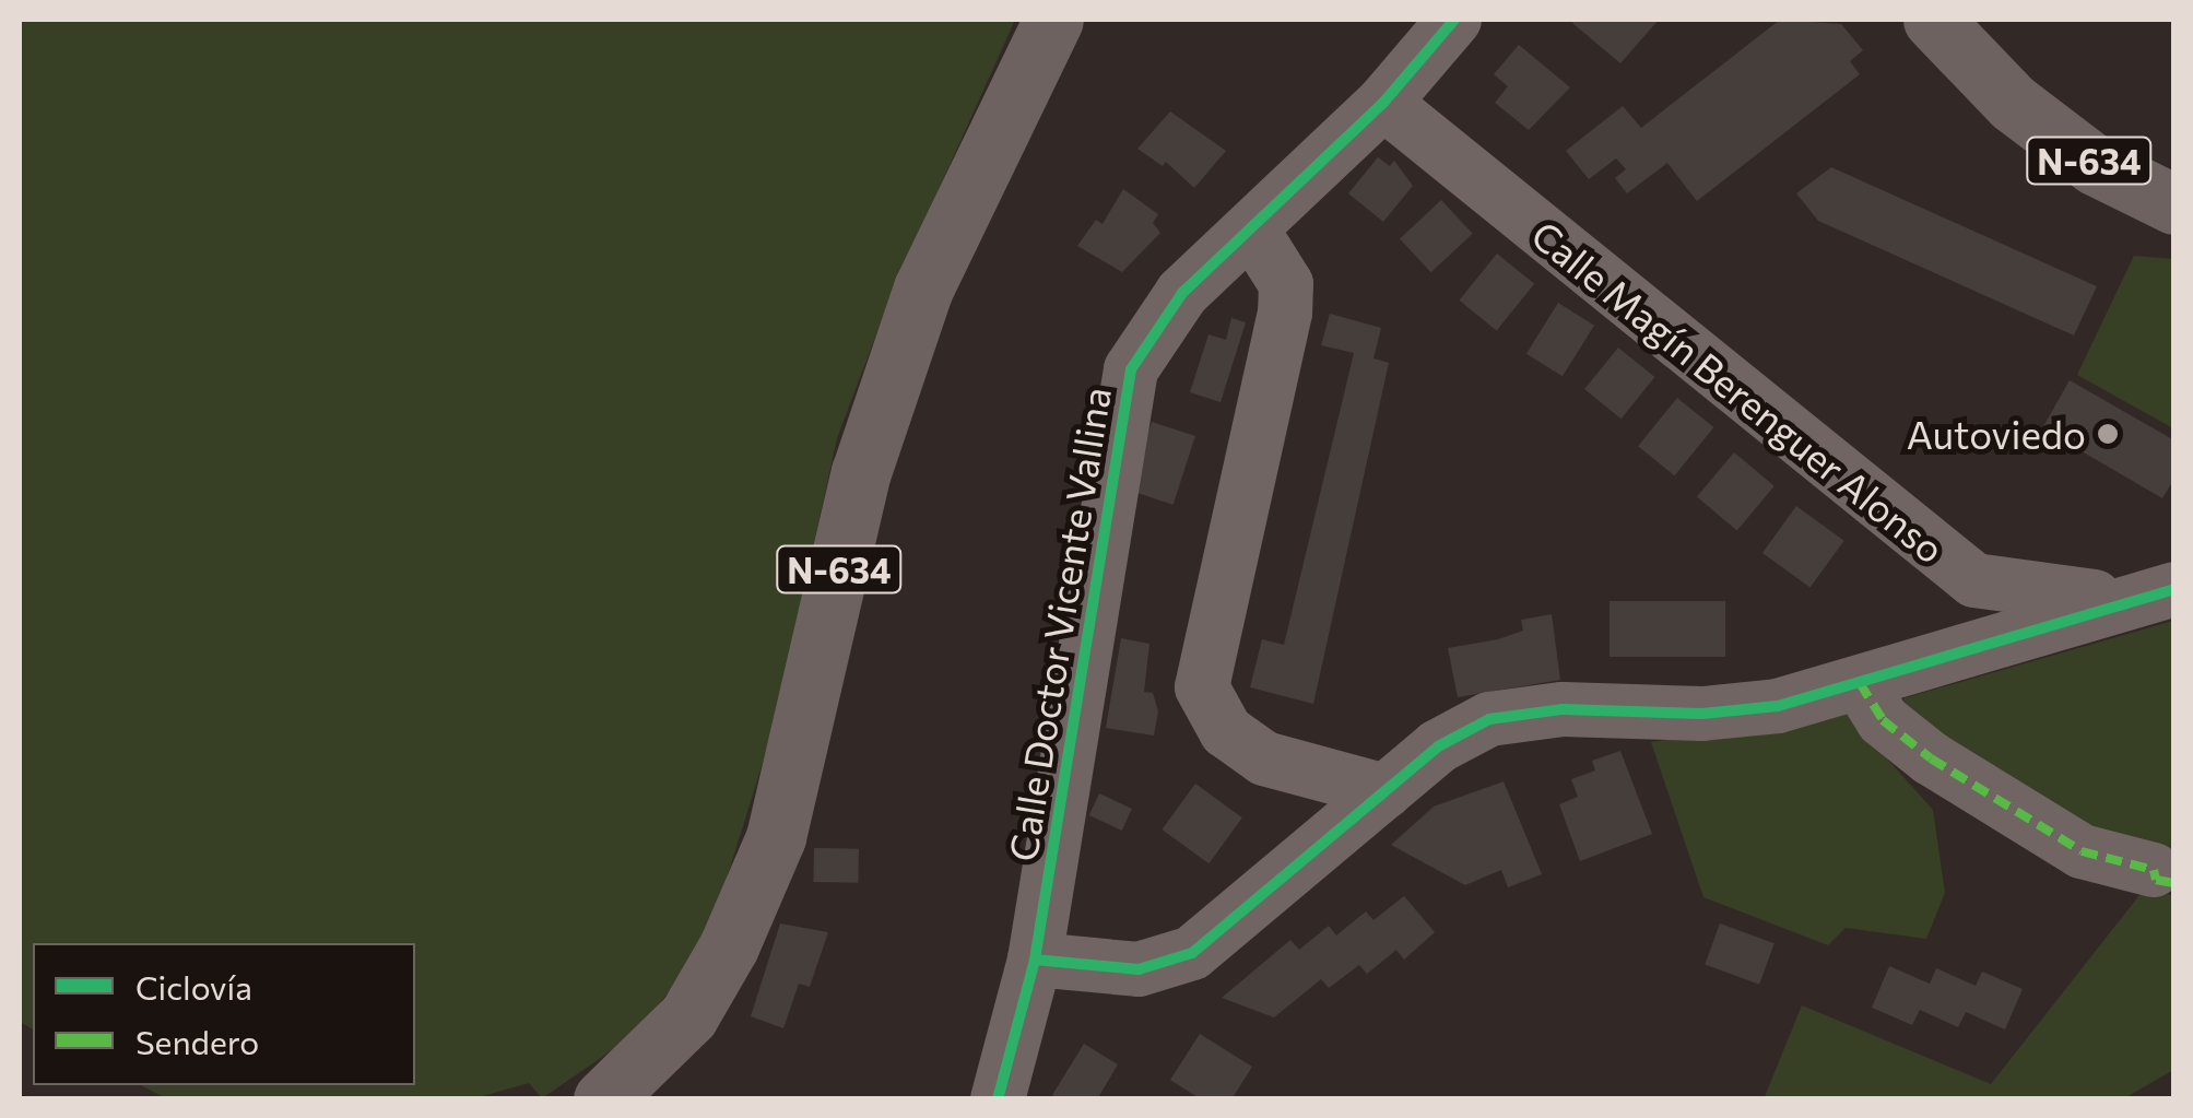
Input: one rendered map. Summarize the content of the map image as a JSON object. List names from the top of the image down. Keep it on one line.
{"streets":{"highway":["N-634"],"street":["Calle Magín Berenguer Alonso","Calle Doctor Vicente Vallina"]},"crossings":[["Calle Magín Berenguer Alonso","Calle Doctor Vicente Vallina"]],"places":["Autoviedo"],"legend":["Ciclovía","Sendero"]}
